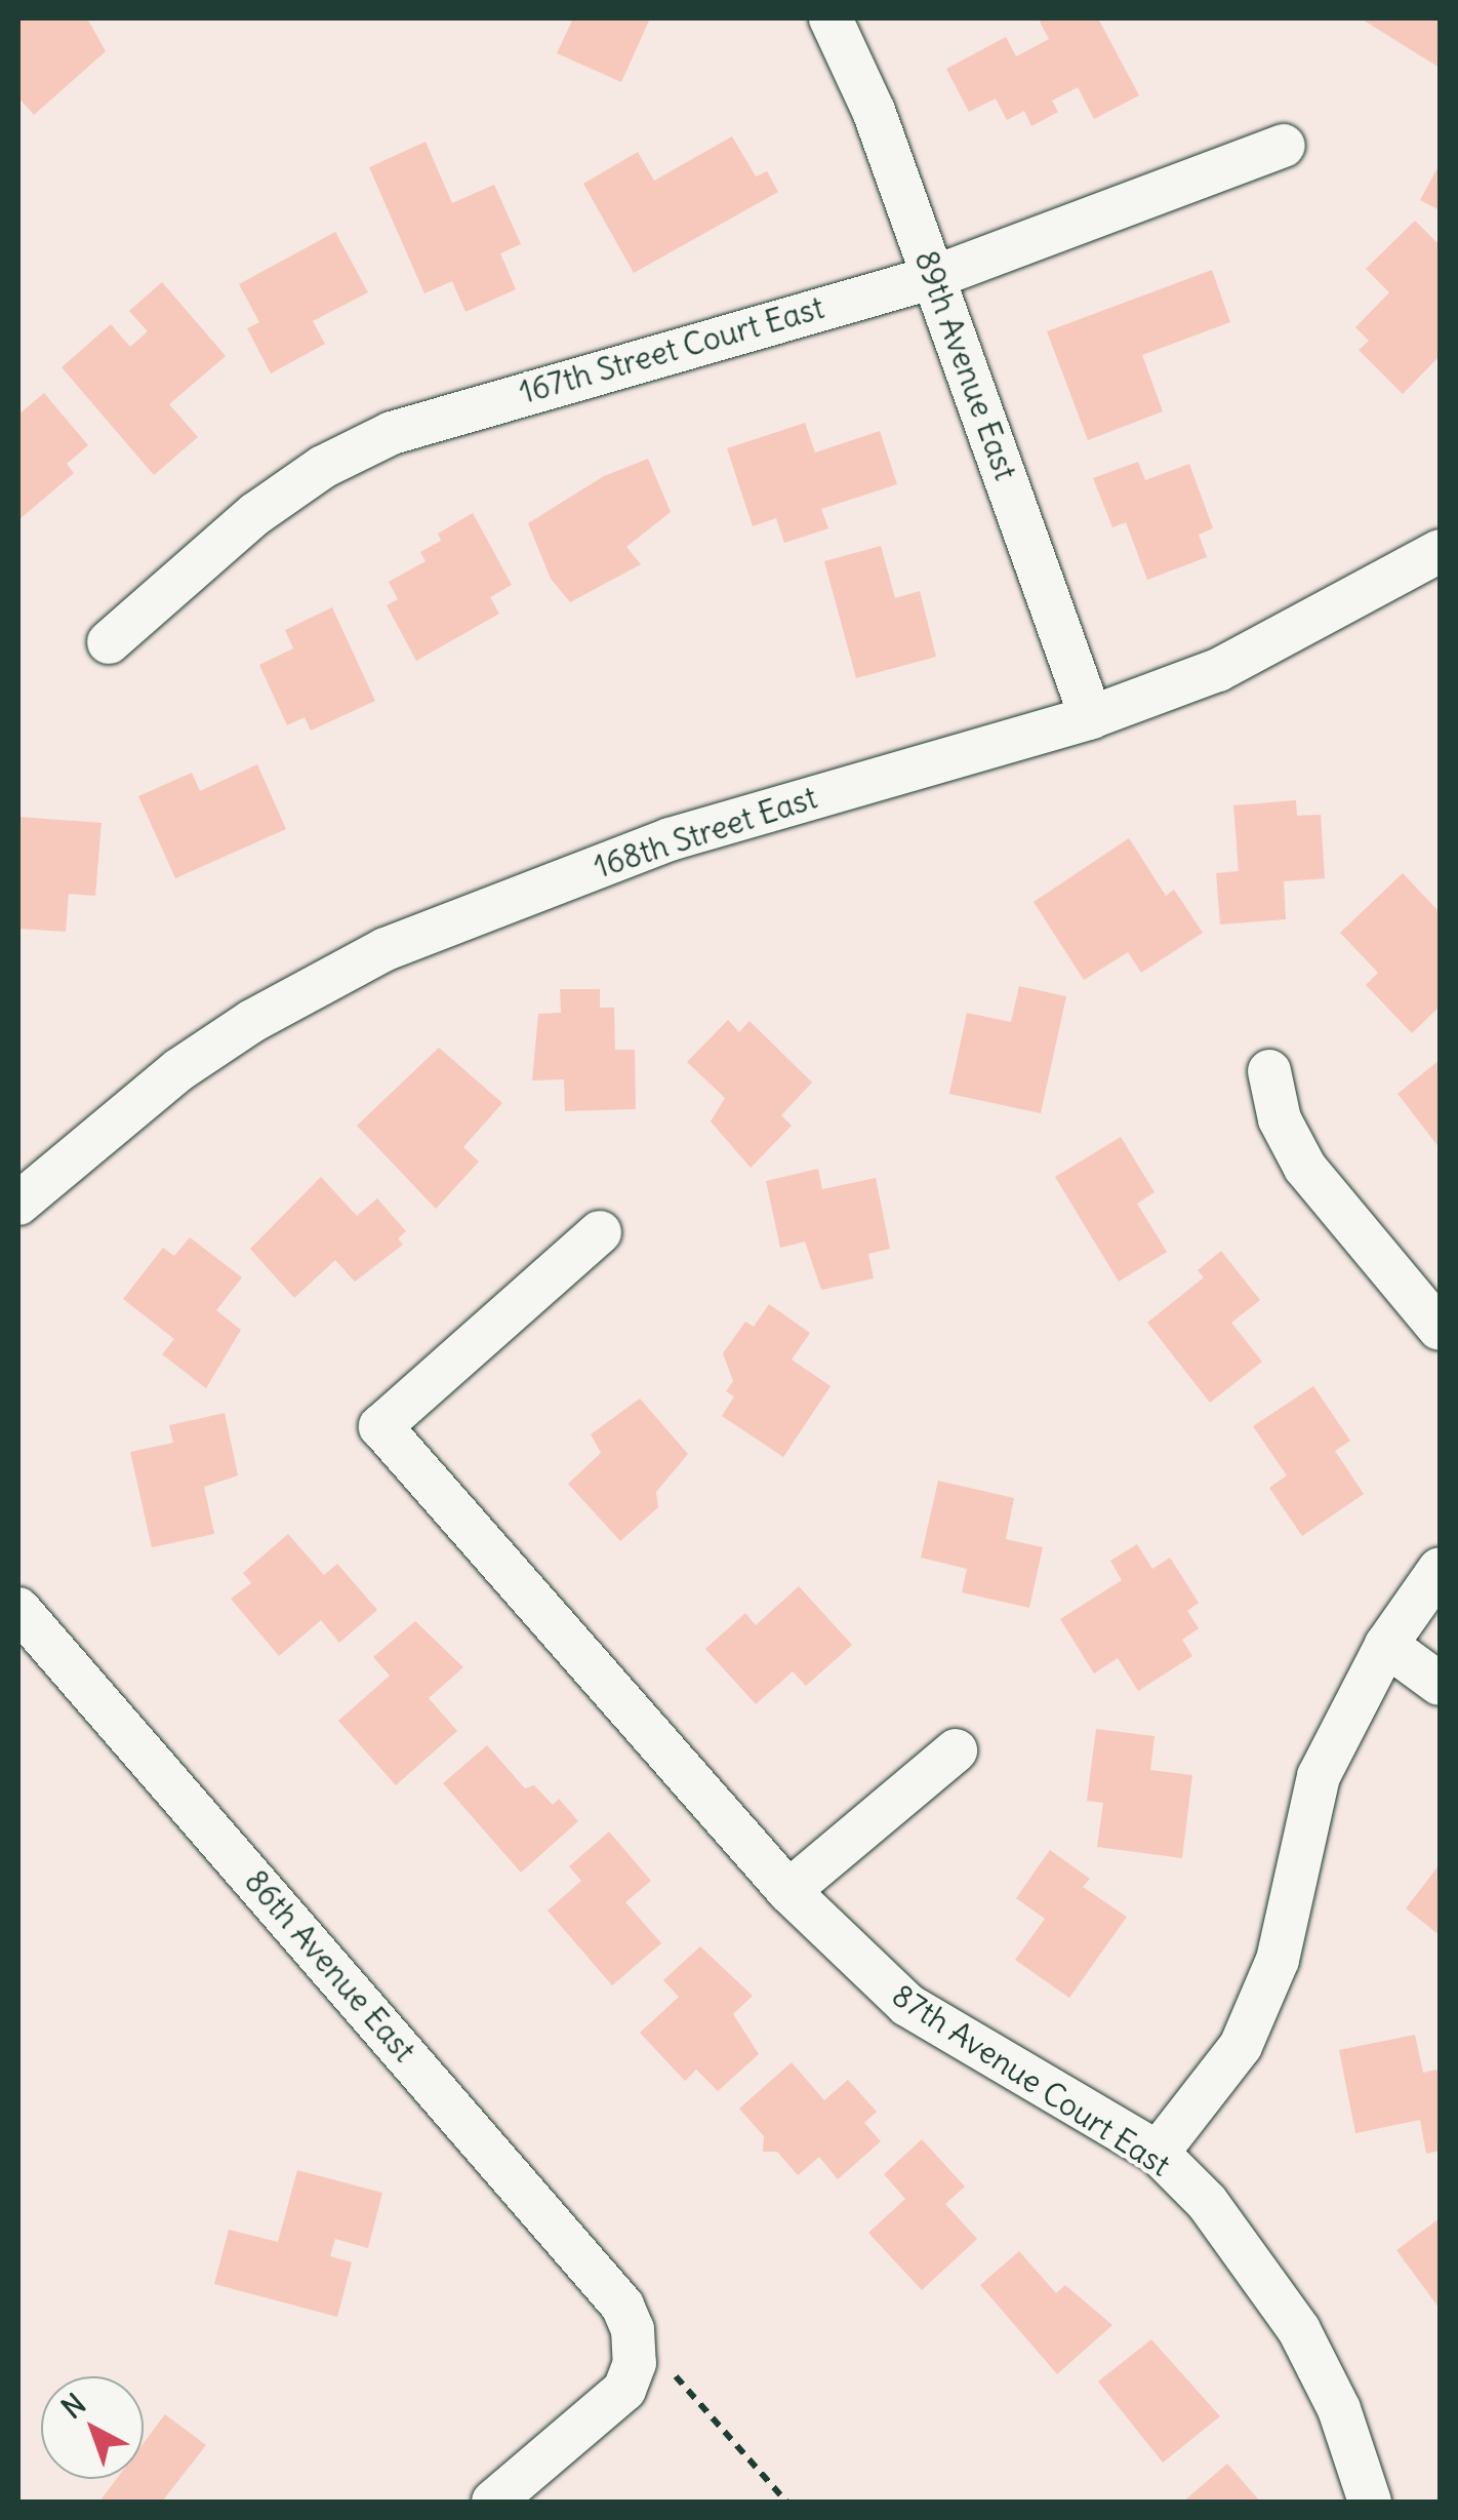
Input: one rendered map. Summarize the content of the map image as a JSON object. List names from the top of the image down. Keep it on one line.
{"streets":{"street":["167th Street Court East","89th Avenue East","168th Street East","86th Avenue East","87th Avenue Court East"]},"crossings":[["167th Street Court East","89th Avenue East"],["89th Avenue East","168th Street East"]],"north":"top left"}
